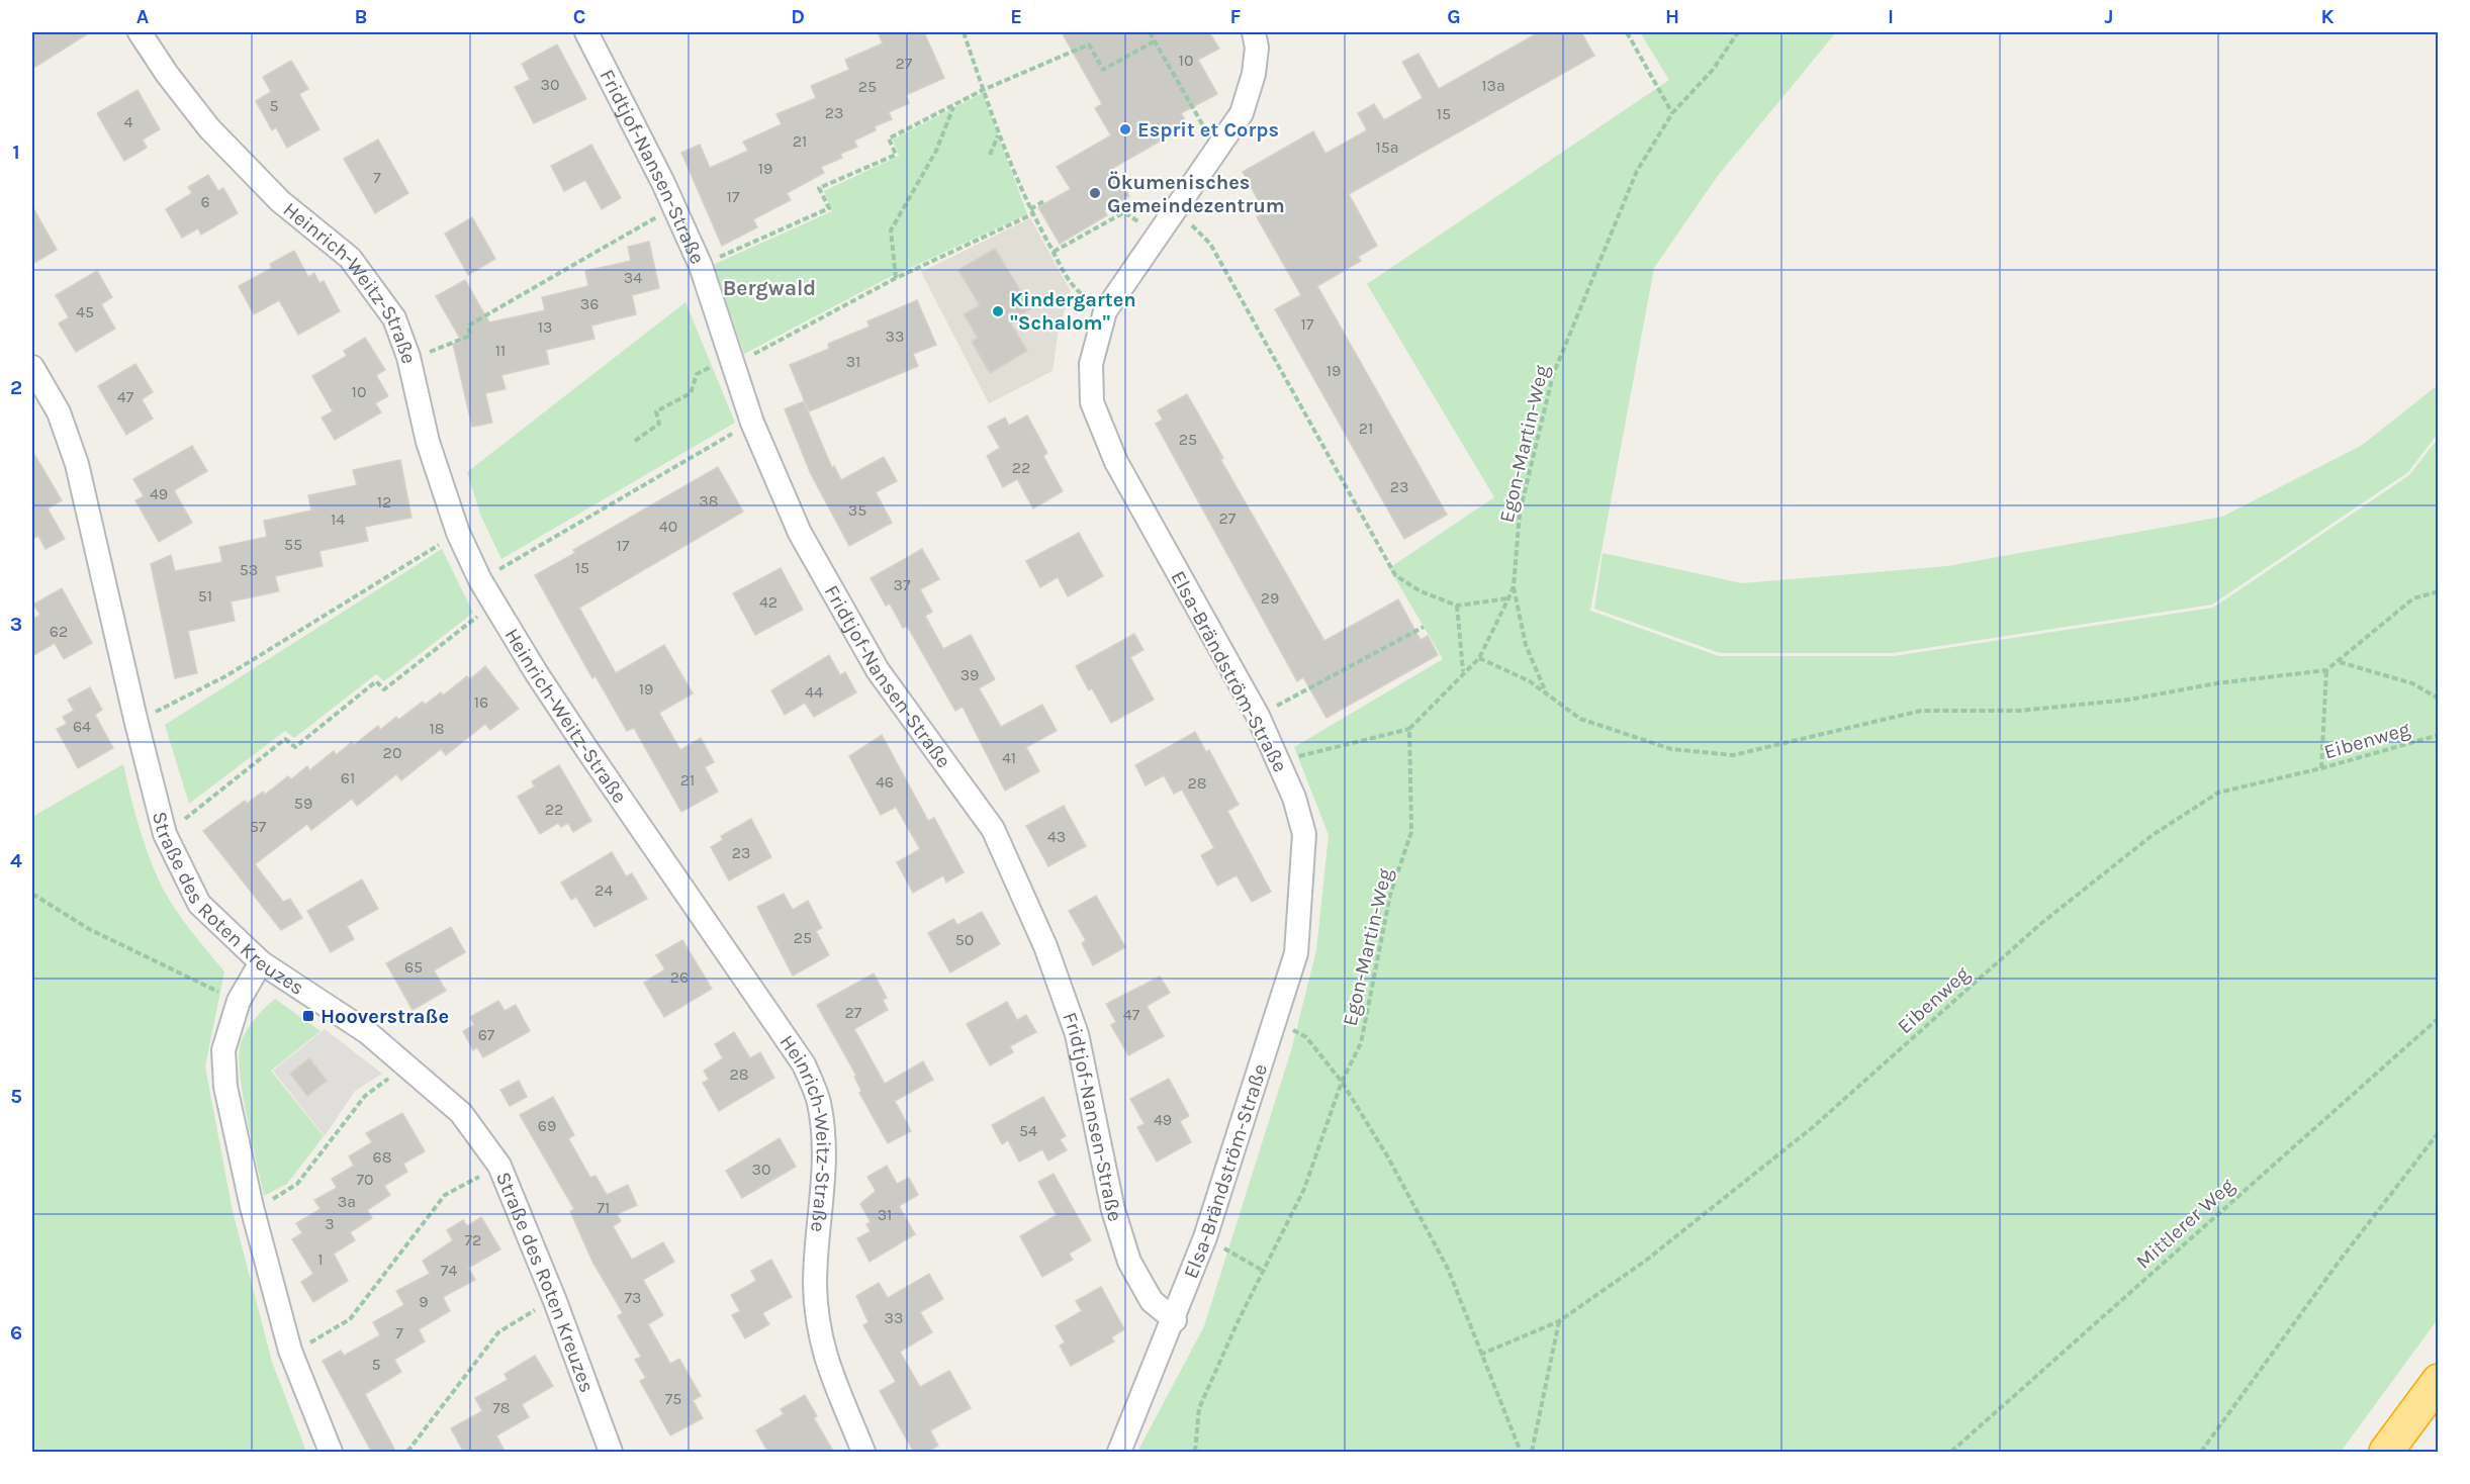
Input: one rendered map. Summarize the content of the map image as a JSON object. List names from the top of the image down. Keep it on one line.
{"streets":{"street":["Fridtjof-Nansen-Straße","Heinrich-Weitz-Straße","Elsa-Brändström-Straße","Straße des Roten Kreuzes"],"path":["Egon-Martin-Weg","Eibenweg","Mittlerer Weg"]},"crossings":[["Fridtjof-Nansen-Straße","Elsa-Brändström-Straße"]],"districts":["Bergwald"],"places":{"other":["Esprit et Corps","Ökumenisches Gemeindezentrum","Kindergarten \"Schalom\""],"transit":["Hooverstraße"]},"house_numbers":["10","27","30","13a","25","5","23","15","4","21","15a","19","7","17","6","34","36","45","17","13","33","11","31","19","10","47","21","25","22","23","49","38","12","35","27","14","40","55","17","15","53","37","51","29","42","62","39","19","44","16","64","18","20","41","61","21","46","28","59","22","57","43","23","24","25","50","65","26","27","47","67","28","49","69","54","68","30","70","3a","71","31","3","72","1","74","73","9","33","7","5","75","78"],"grid":{"columns":["A","B","C","D","E","F","G","H","I","J","K"],"rows":["1","2","3","4","5","6"]}}
